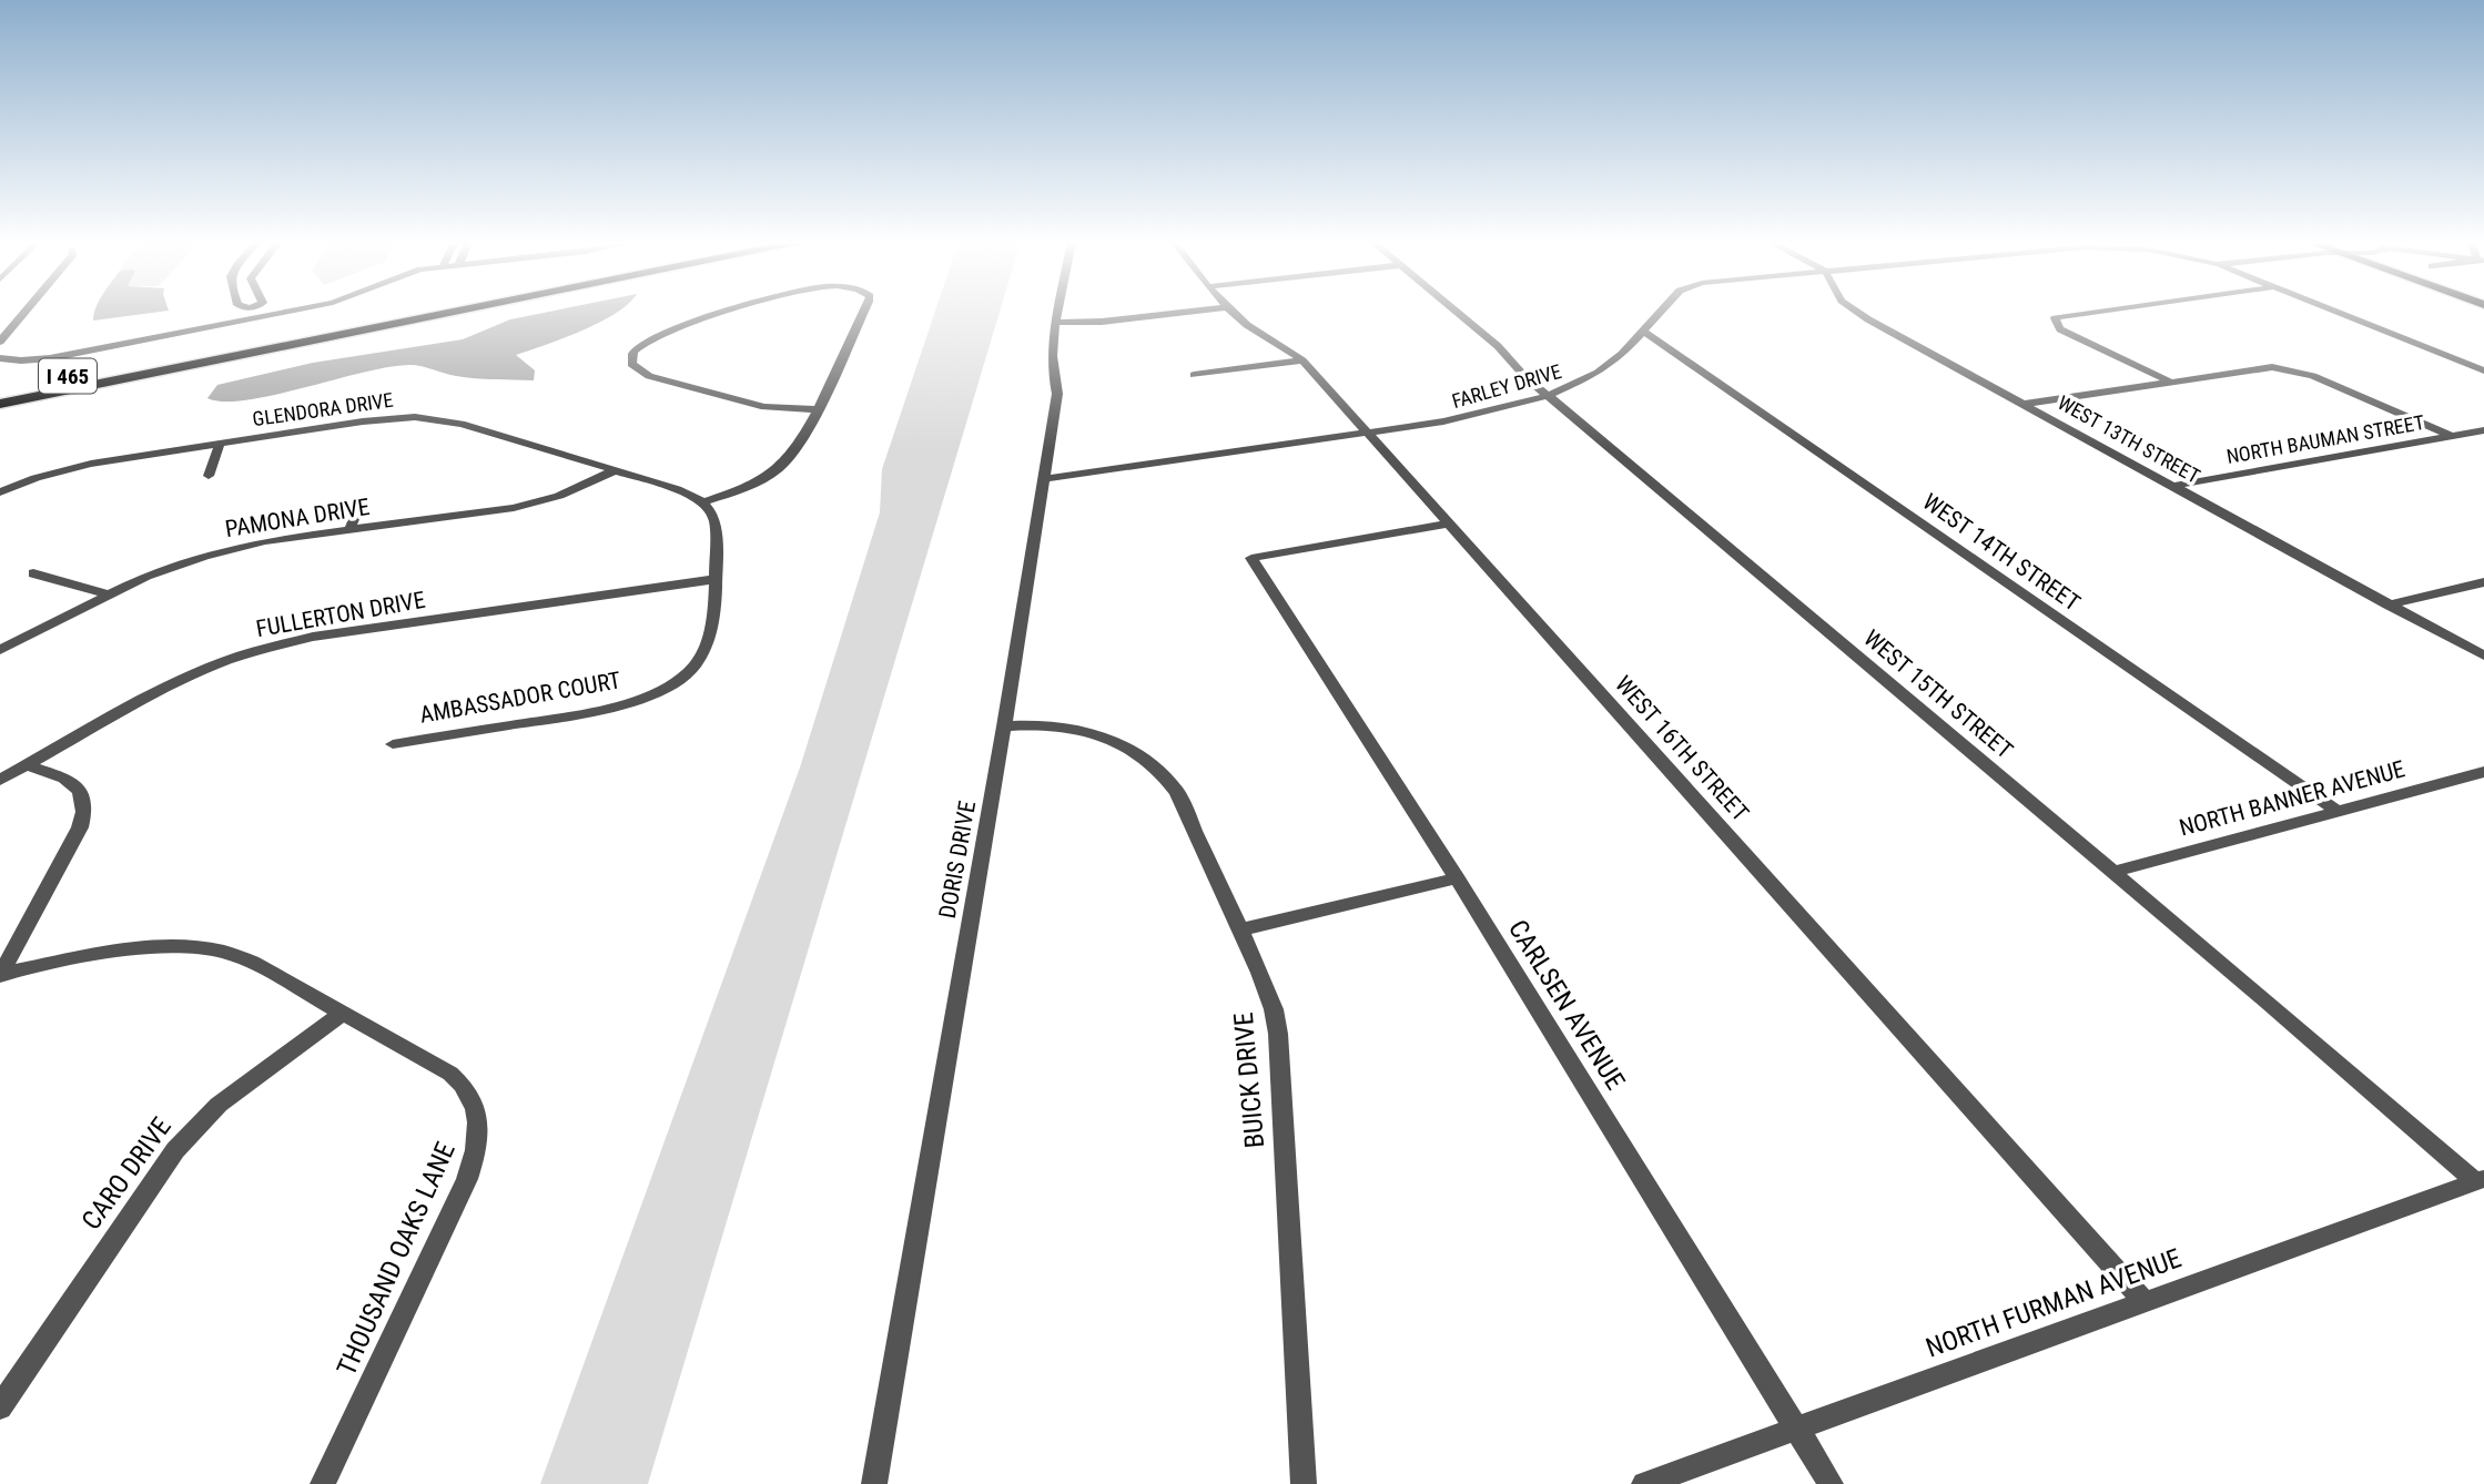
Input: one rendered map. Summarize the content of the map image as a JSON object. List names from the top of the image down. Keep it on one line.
{"streets":{"highway":["I 465"],"street":["FARLEY DRIVE","GLENDORA DRIVE","WEST 13TH STREET","NORTH BAUMAN STREET","PAMONA DRIVE","WEST 14TH STREET","FULLERTON DRIVE","WEST 15TH STREET","AMBASSADOR COURT","WEST 16TH STREET","NORTH BANNER AVENUE","DORIS DRIVE","CARLSEN AVENUE","BUICK DRIVE","CARO DRIVE","THOUSAND OAKS LANE","NORTH FURMAN AVENUE"]},"crossings":[["FARLEY DRIVE","WEST 14TH STREET"],["FARLEY DRIVE","WEST 15TH STREET"],["FARLEY DRIVE","WEST 16TH STREET"],["FARLEY DRIVE","DORIS DRIVE"],["GLENDORA DRIVE","PAMONA DRIVE"],["WEST 13TH STREET","NORTH BAUMAN STREET"],["WEST 14TH STREET","NORTH BANNER AVENUE"],["FULLERTON DRIVE","AMBASSADOR COURT"],["WEST 15TH STREET","NORTH BANNER AVENUE"],["WEST 15TH STREET","NORTH FURMAN AVENUE"],["WEST 16TH STREET","CARLSEN AVENUE"],["WEST 16TH STREET","NORTH FURMAN AVENUE"],["DORIS DRIVE","BUICK DRIVE"],["CARLSEN AVENUE","NORTH FURMAN AVENUE"],["CARO DRIVE","THOUSAND OAKS LANE"]]}
